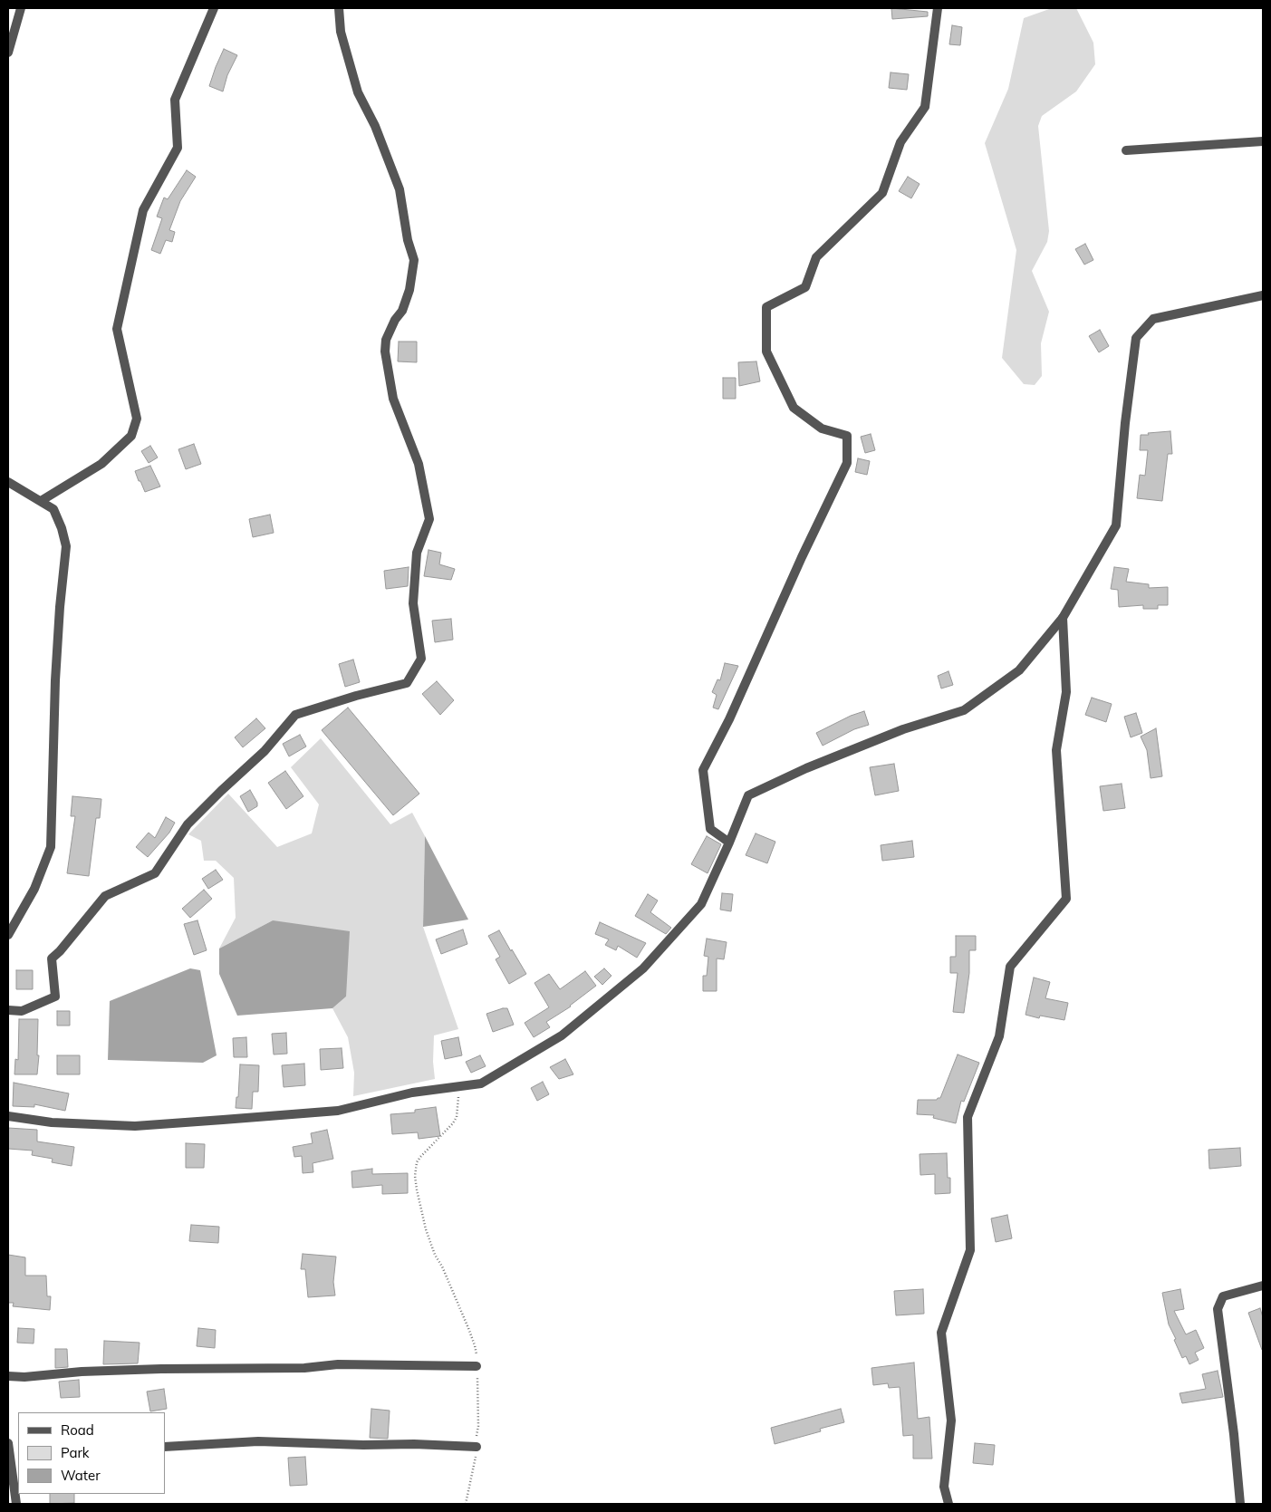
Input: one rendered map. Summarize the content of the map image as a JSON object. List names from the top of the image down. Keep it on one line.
{"legend":["Road","Park","Water"]}
